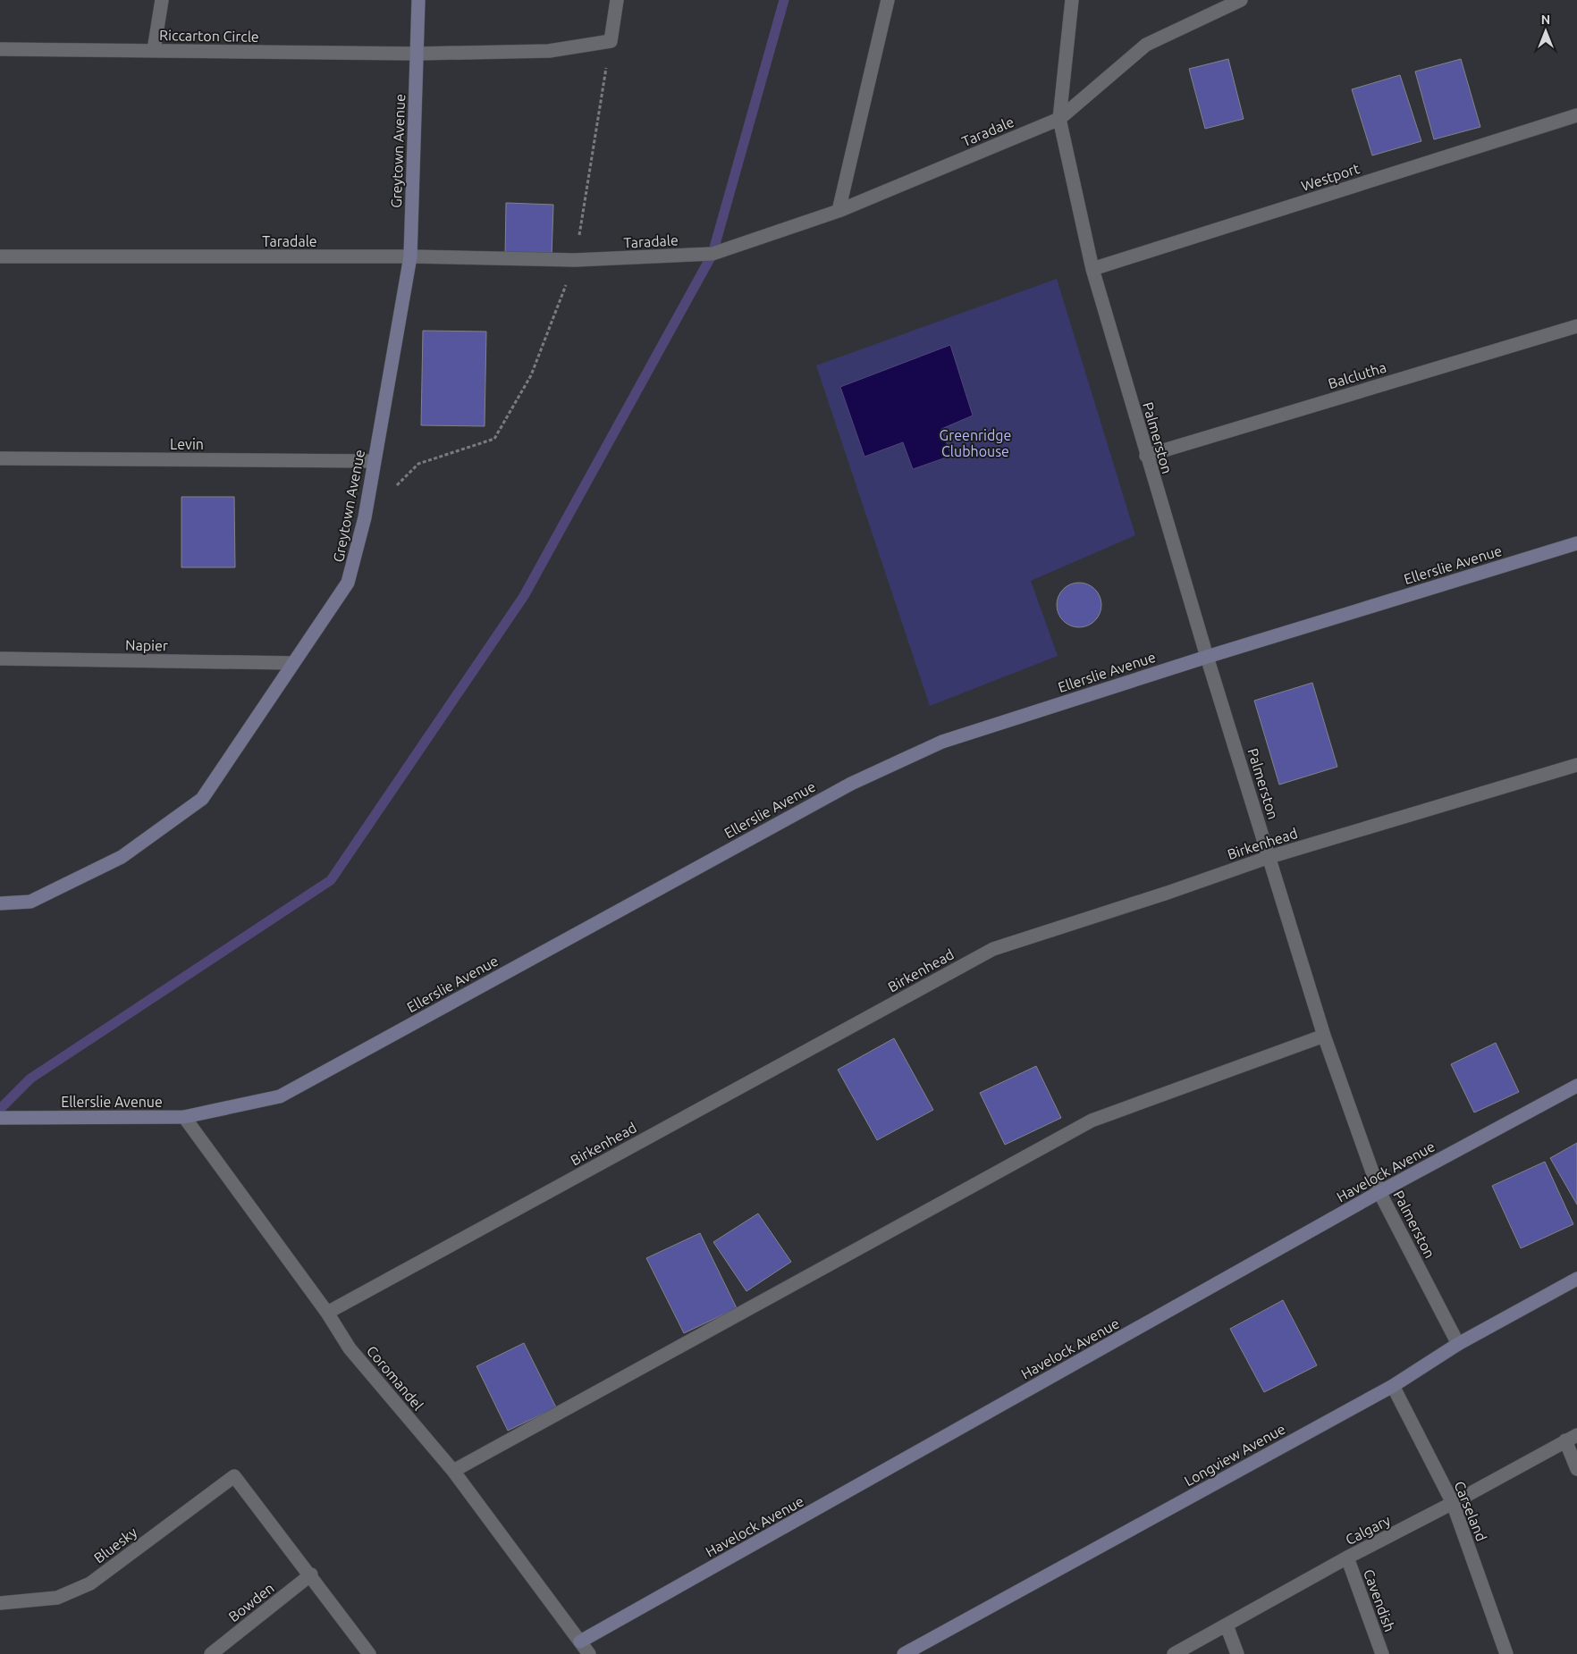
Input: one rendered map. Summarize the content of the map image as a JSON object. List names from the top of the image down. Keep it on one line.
{"streets":{"street":["Riccarton Circle","Taradale","Greytown Avenue","Westport","Balclutha","Palmerston","Levin","Ellerslie Avenue","Napier","Birkenhead","Havelock Avenue","Coromandel","Longview Avenue","Carseland","Calgary","Bluesky","Cavendish","Bowden"]},"crossings":[["Riccarton Circle","Greytown Avenue"],["Taradale","Greytown Avenue"],["Taradale","Palmerston"],["Greytown Avenue","Levin"],["Greytown Avenue","Napier"],["Westport","Palmerston"],["Balclutha","Palmerston"],["Palmerston","Ellerslie Avenue"],["Palmerston","Birkenhead"],["Palmerston","Havelock Avenue"],["Palmerston","Longview Avenue"],["Ellerslie Avenue","Coromandel"],["Birkenhead","Coromandel"],["Havelock Avenue","Coromandel"],["Longview Avenue","Carseland"],["Carseland","Calgary"],["Calgary","Cavendish"],["Bluesky","Bowden"]],"parks":["Greenridge Clubhouse"],"north":"top"}
